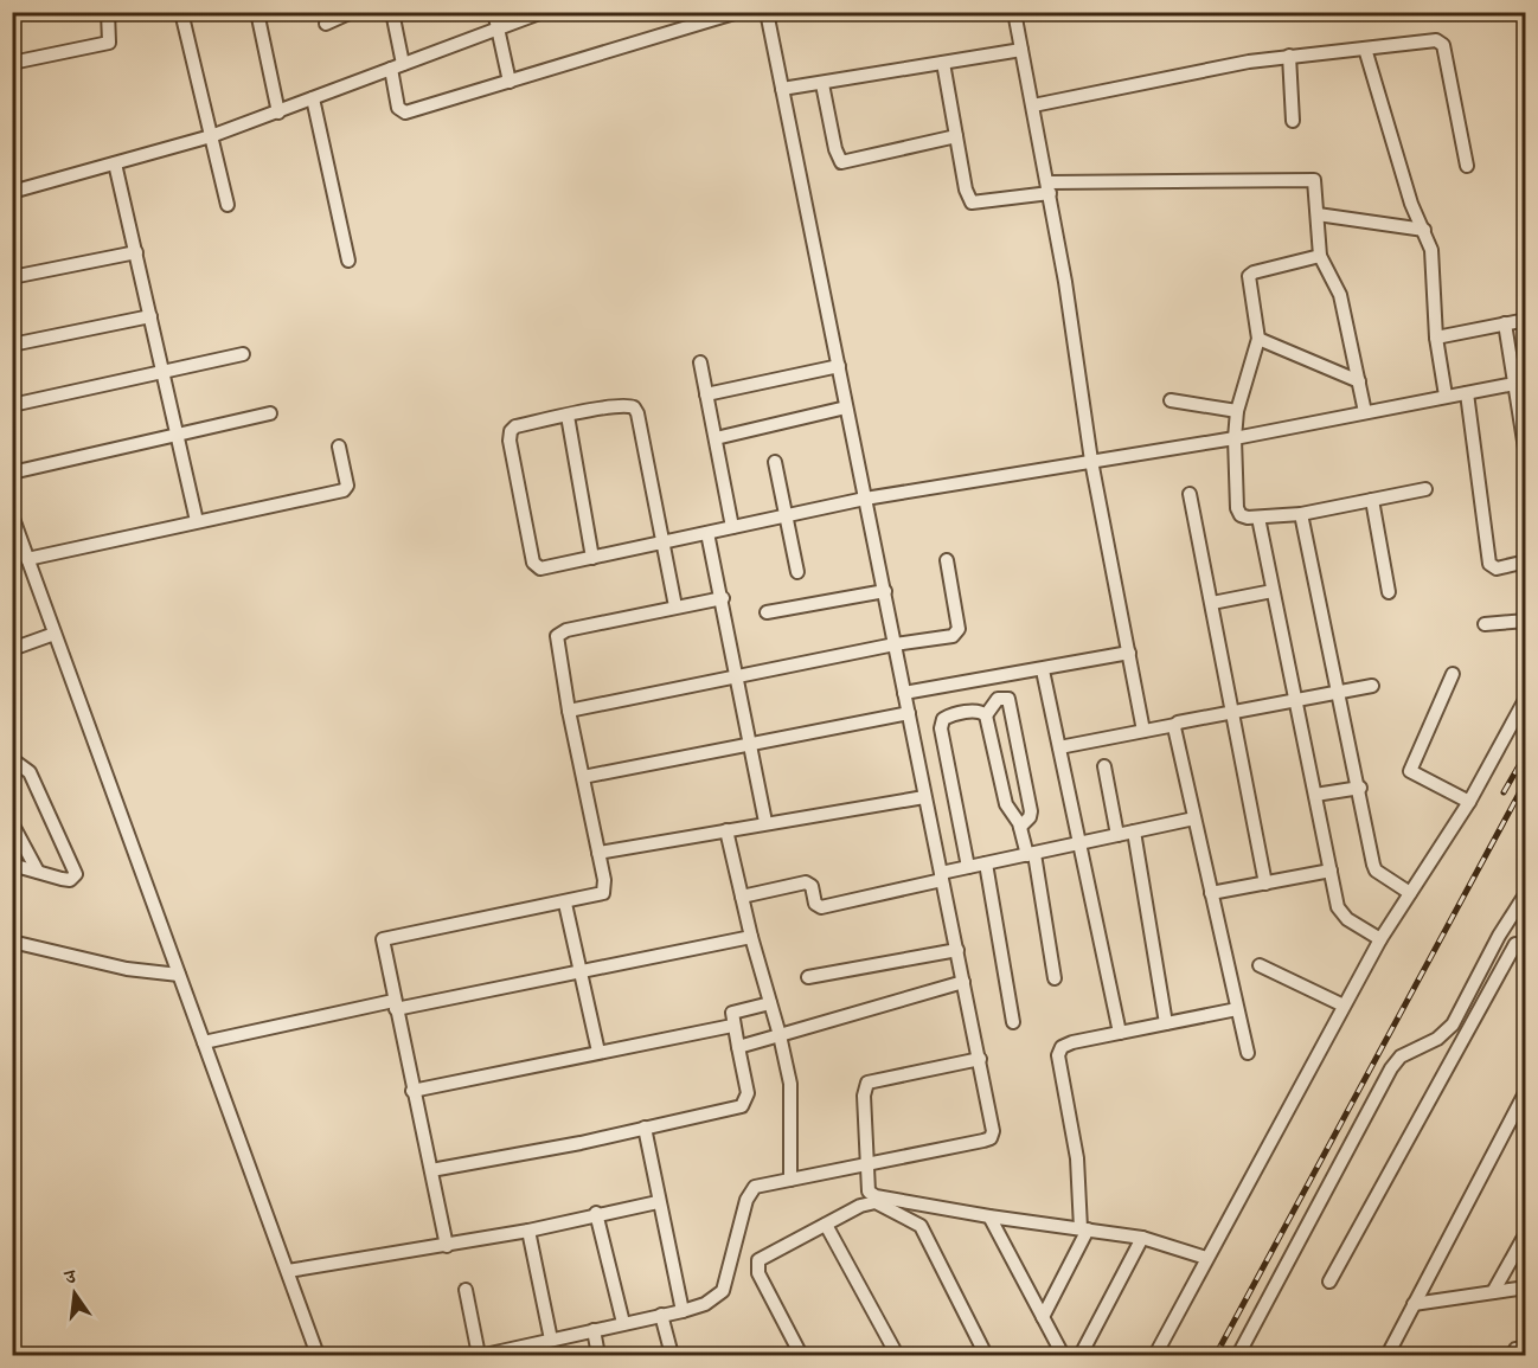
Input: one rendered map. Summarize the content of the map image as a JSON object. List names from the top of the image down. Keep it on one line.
{"north":"top"}
